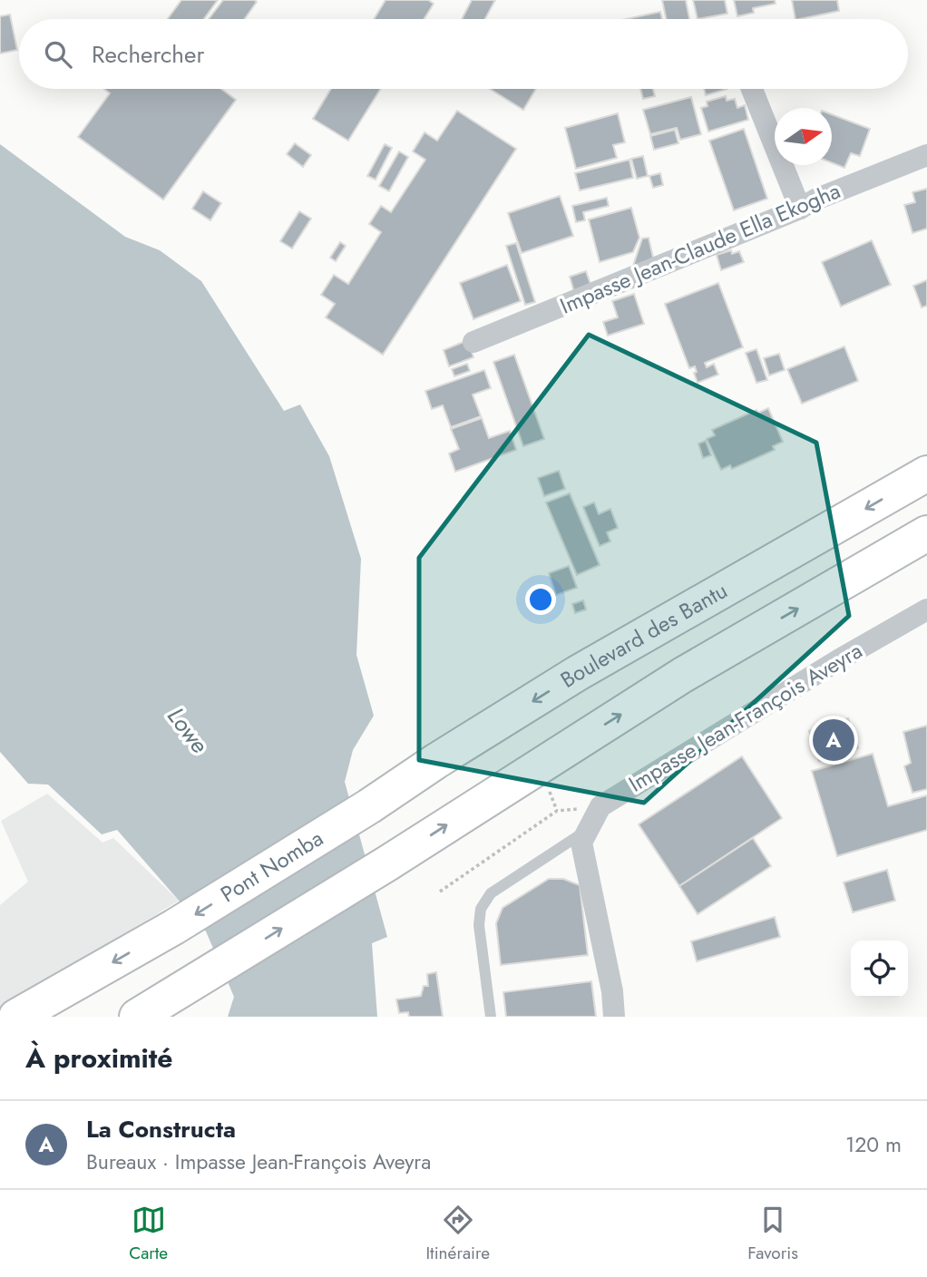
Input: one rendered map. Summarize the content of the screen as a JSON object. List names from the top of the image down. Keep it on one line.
{"streets":{"highway":["Boulevard des Bantu","Pont Nomba"],"street":["Impasse Jean-Claude Ella Ekogha","Impasse Jean-François Aveyra"]},"crossings":[["Boulevard des Bantu","Pont Nomba"]],"water":["Lowe"],"north":"right","page":{"search":"Rechercher","pins":"A","heading":"À proximité","list":[{"mark":"A","name":"La Constructa","note":"Bureaux · Impasse Jean-François Aveyra","value":"120 m"}],"nav":["Carte","Itinéraire","Favoris"]}}
